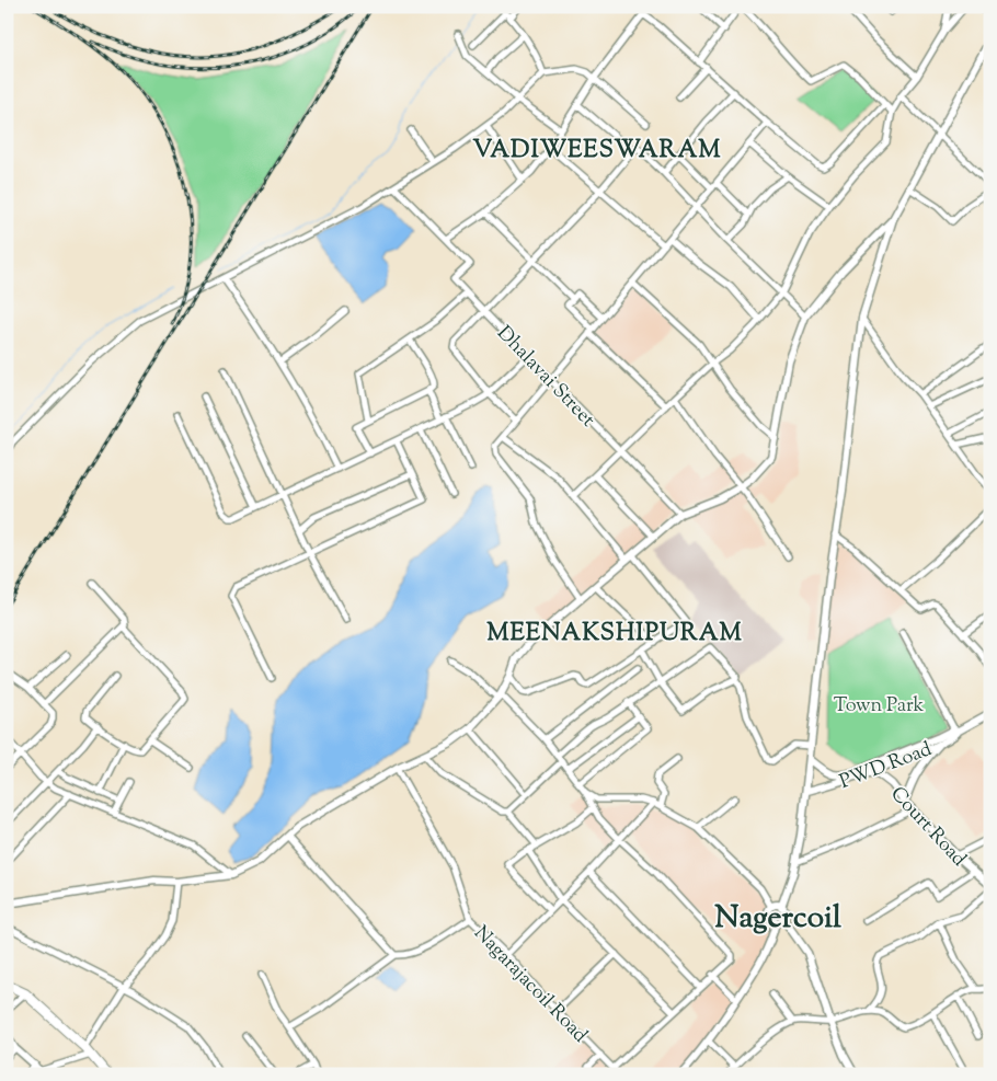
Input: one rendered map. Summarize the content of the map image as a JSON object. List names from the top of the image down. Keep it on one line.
{"streets":{"main road":["PWD Road","Court Road"],"street":["Dhalavai Street","Nagarajacoil Road"]},"crossings":[["PWD Road","Court Road"]],"districts":["VADIWEESWARAM","MEENAKSHIPURAM","Nagercoil"],"parks":["Town Park"]}
